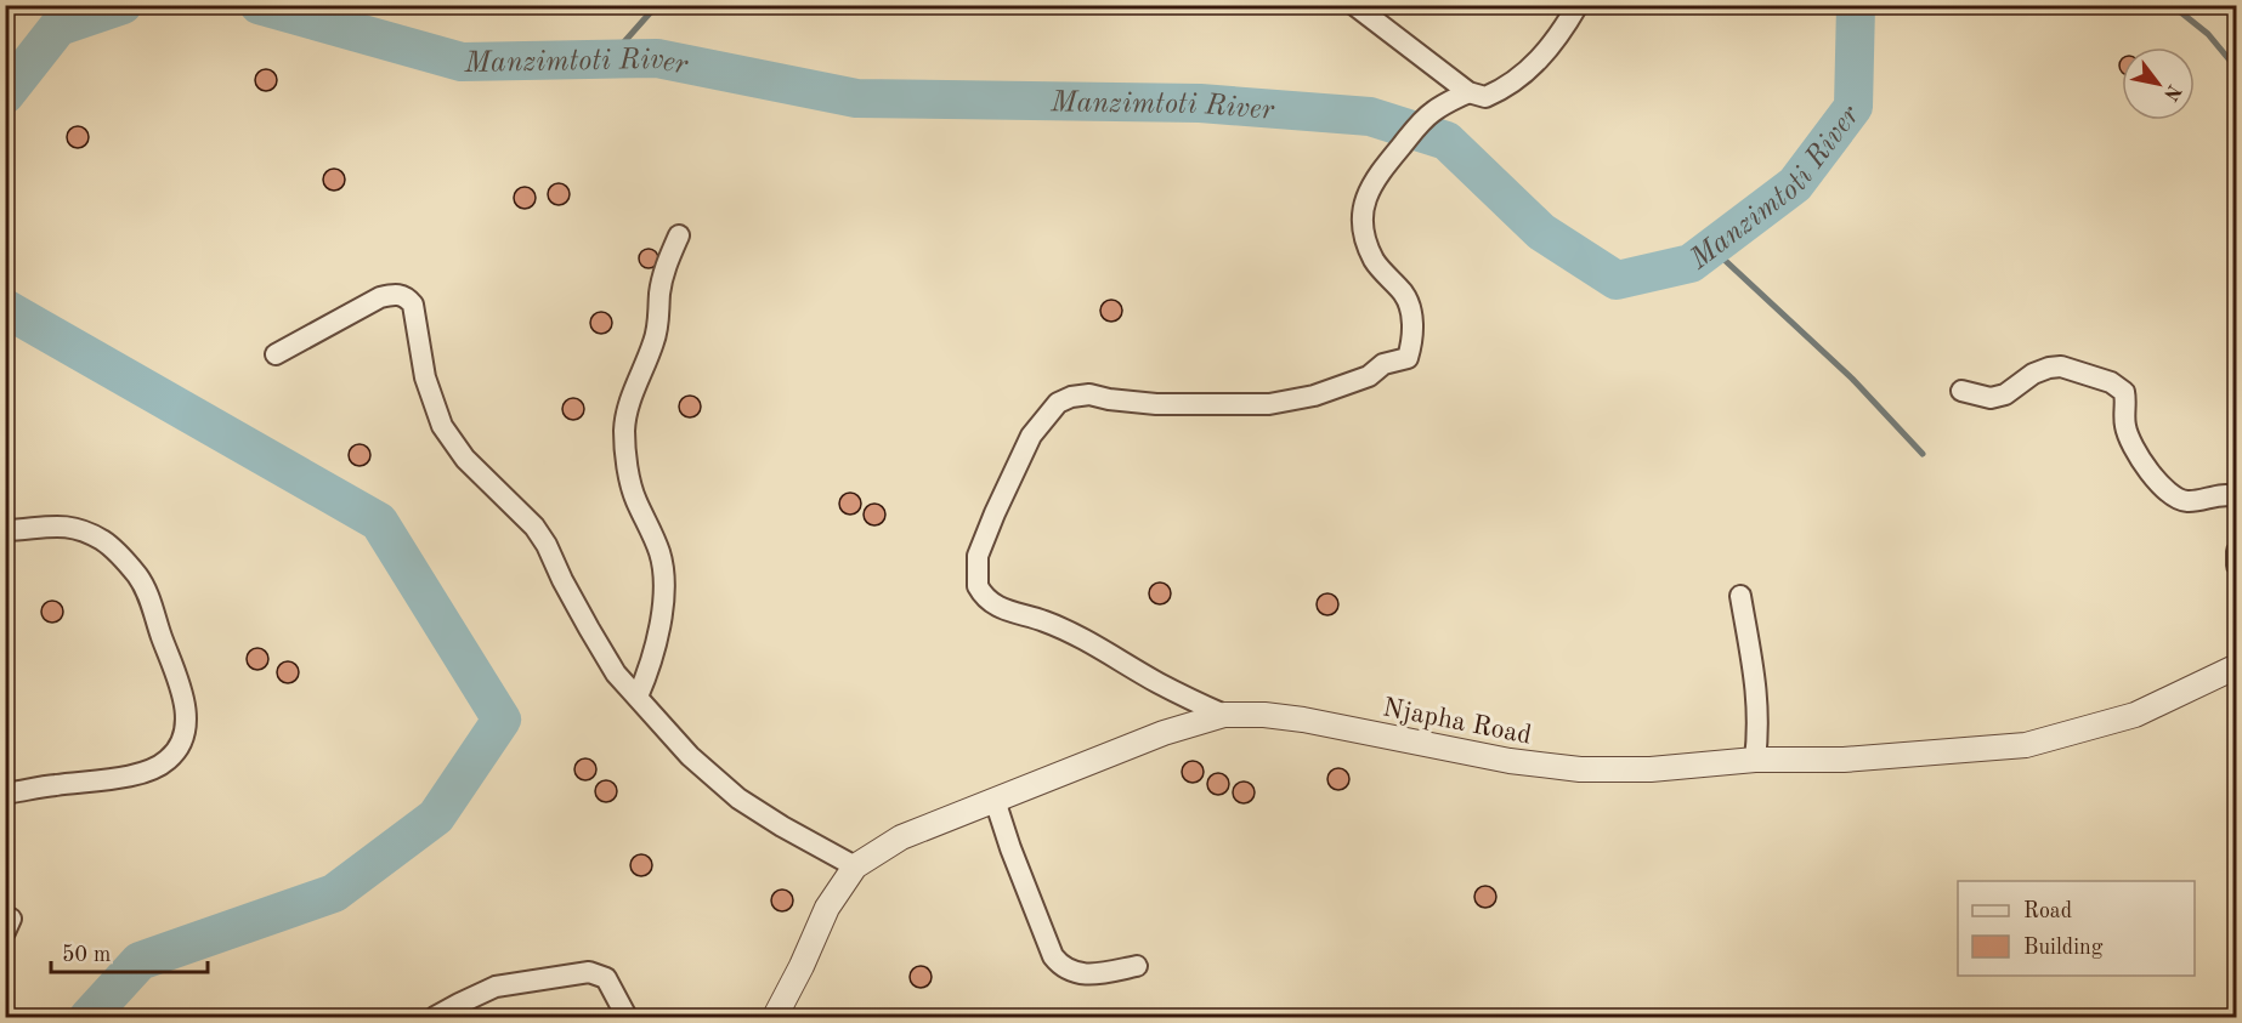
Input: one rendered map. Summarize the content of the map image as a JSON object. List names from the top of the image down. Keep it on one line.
{"streets":{"street":["Njapha Road"]},"water":["Manzimtoti River"],"legend":["Road","Building"],"scale_bar":"50 m","north":"bottom right"}
